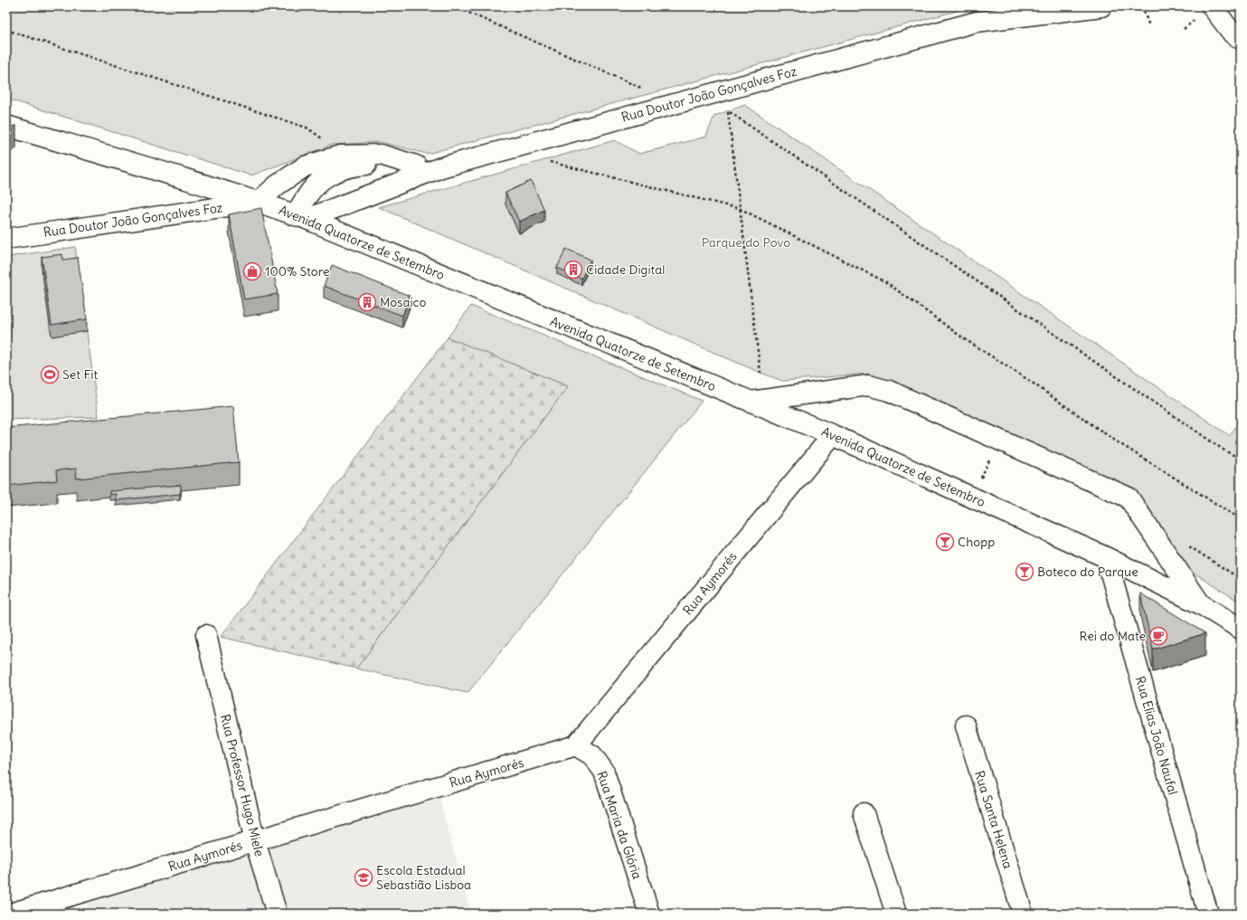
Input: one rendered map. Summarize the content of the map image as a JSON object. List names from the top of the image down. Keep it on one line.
{"streets":{"street":["Rua Doutor João Gonçalves Foz","Avenida Quatorze de Setembro","Rua Aymorés","Rua Elias João Naufal","Rua Professor Hugo Miele","Rua Santa Helena","Rua Maria da Glória"]},"crossings":[["Rua Doutor João Gonçalves Foz","Avenida Quatorze de Setembro"],["Avenida Quatorze de Setembro","Rua Aymorés"],["Avenida Quatorze de Setembro","Rua Elias João Naufal"],["Rua Aymorés","Rua Professor Hugo Miele"],["Rua Aymorés","Rua Maria da Glória"]],"parks":["Parque do Povo"],"places":{"building":["Cidade Digital","Mosaico"],"shop":["100% Store"],"sports":["Set Fit"],"bar":["Chopp","Boteco do Parque"],"cafe":["Rei do Mate"],"school or university":["Escola Estadual Sebastião Lisboa"]}}
